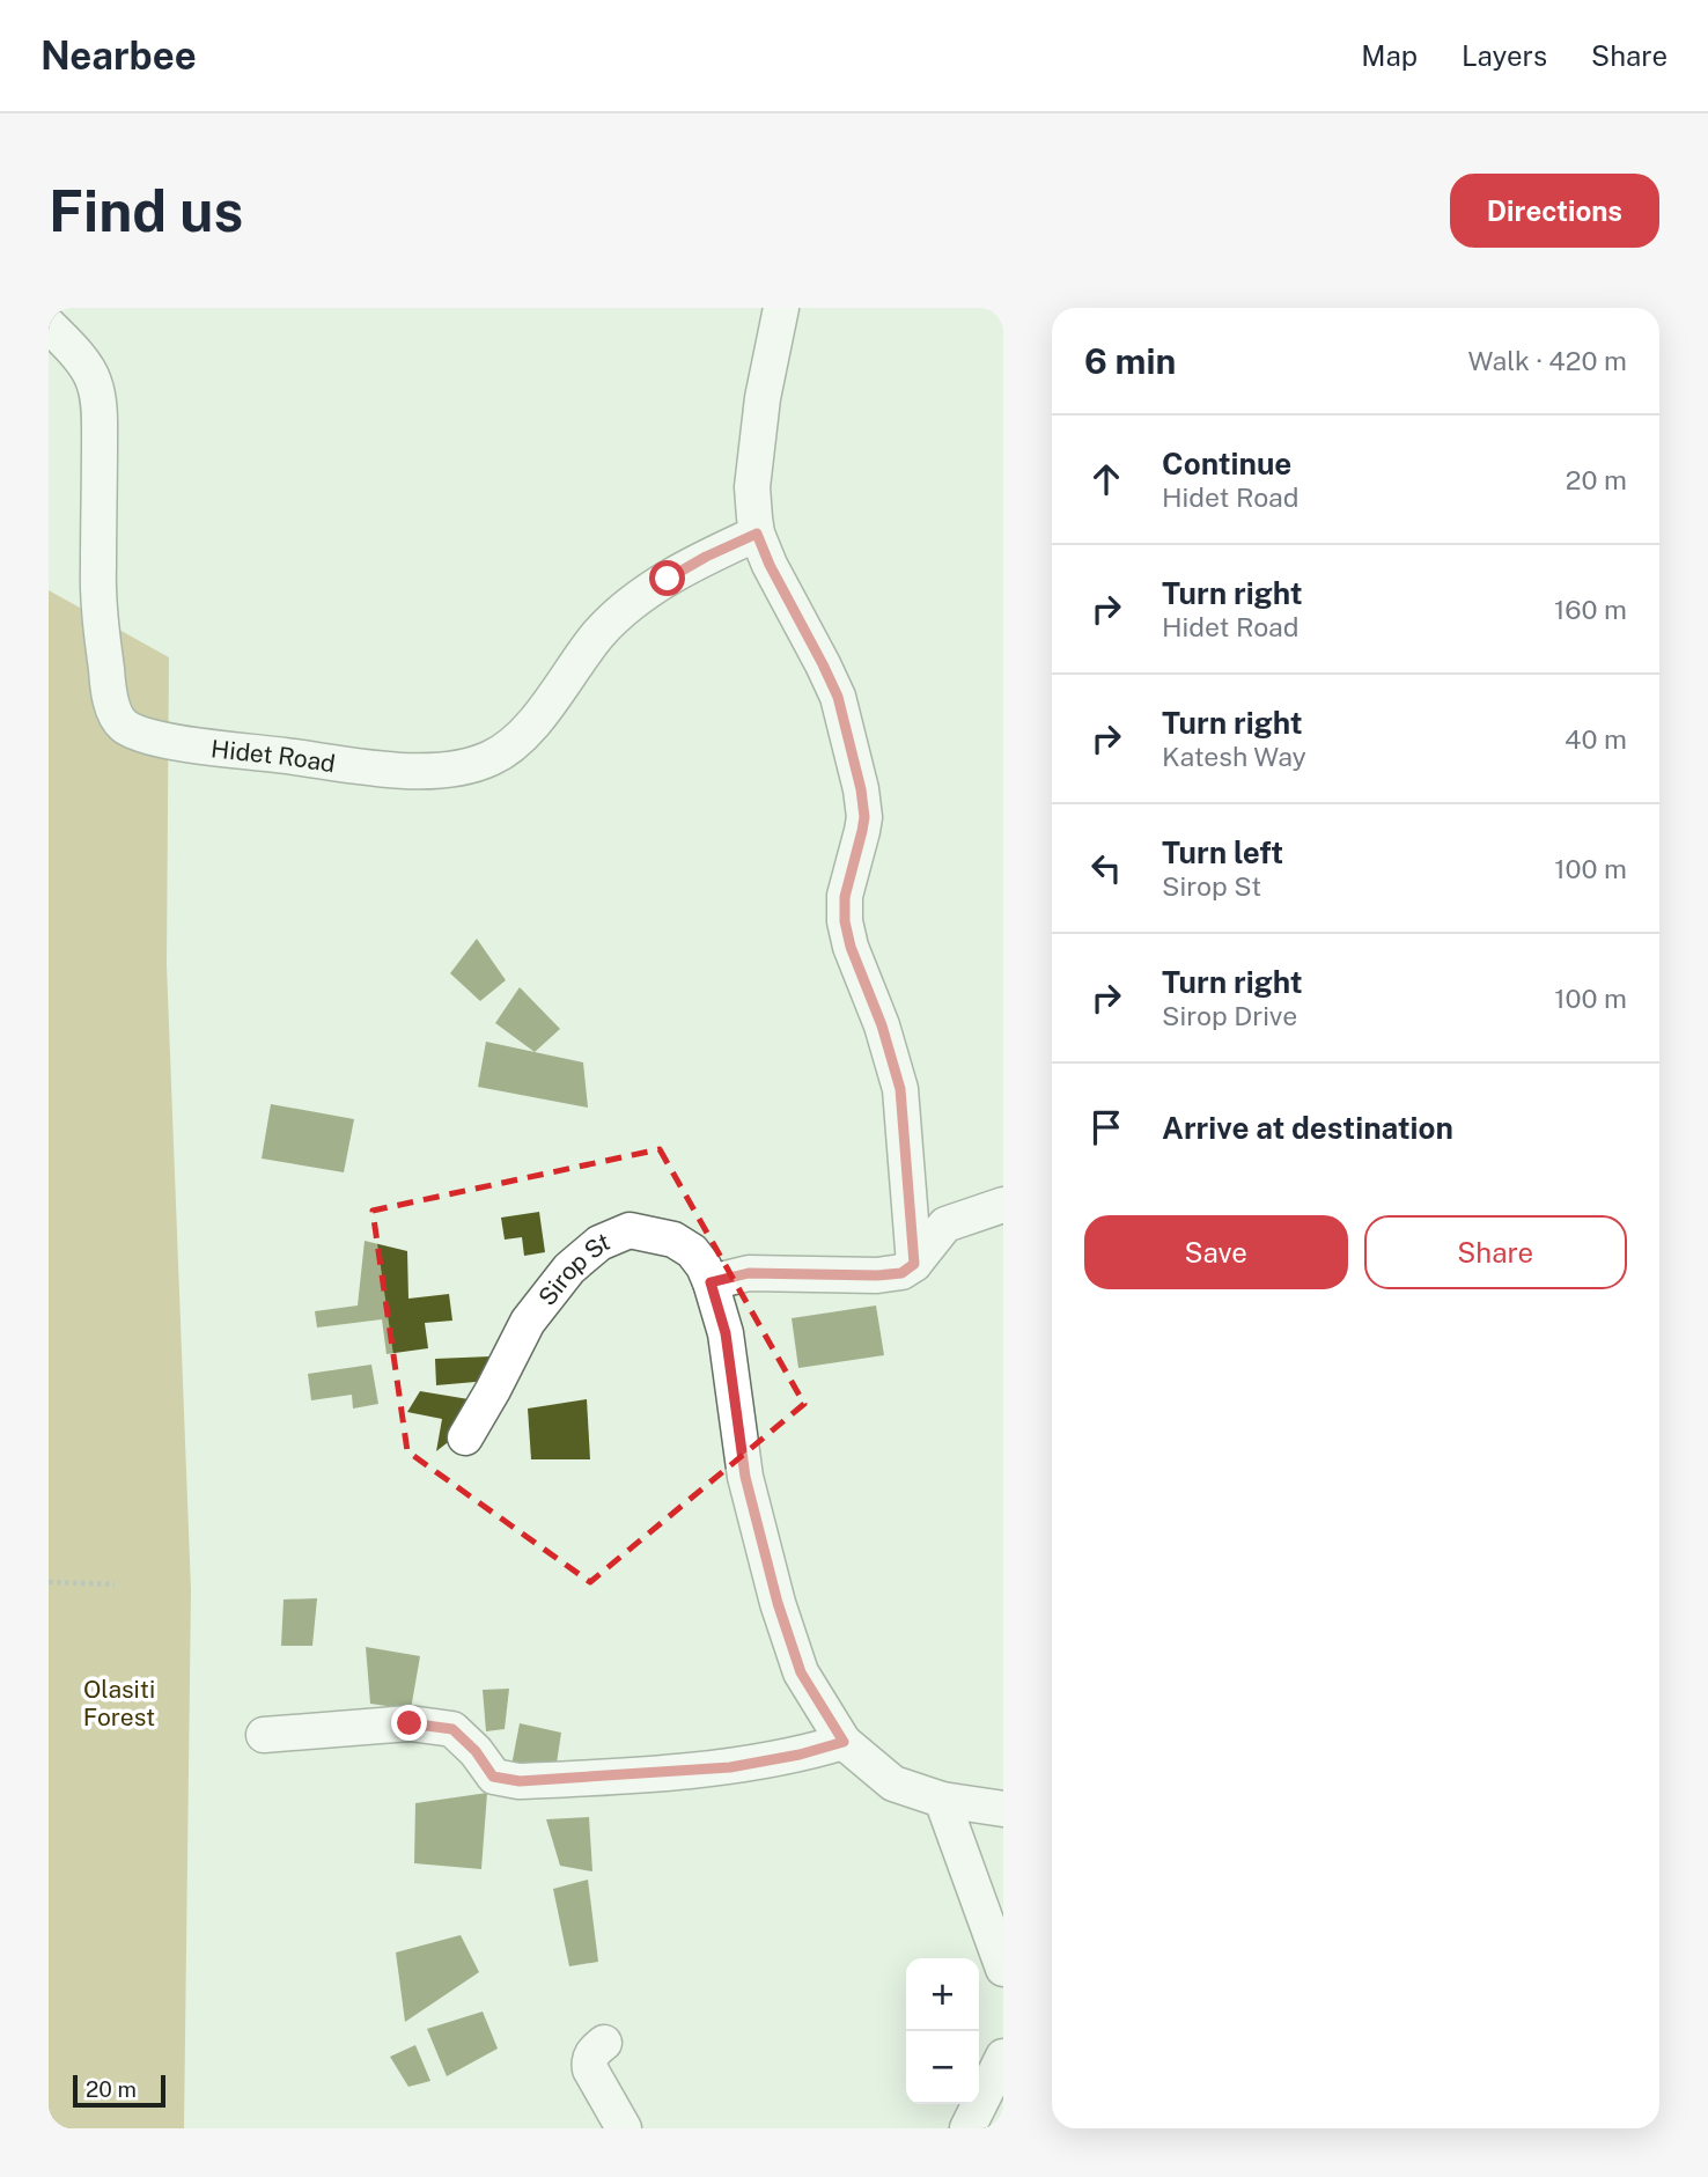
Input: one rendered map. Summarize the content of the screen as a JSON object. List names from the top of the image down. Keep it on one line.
{"streets":{"street":["Hidet Road","Sirop St"]},"parks":["Olasiti Forest"],"scale_bar":"20 m","page":{"header":"Nearbee","nav":["Map","Layers","Share"],"buttons":["Directions",["Save","Share"]],"title":"Find us","heading":["6 min","Walk · 420 m"],"list":[["Continue","Hidet Road","20 m"],["Turn right","Hidet Road","160 m"],["Turn right","Katesh Way","40 m"],["Turn left","Sirop St","100 m"],["Turn right","Sirop Drive","100 m"],"Arrive at destination"],"map_buttons":["+","−"],"scale":"20 m"}}
